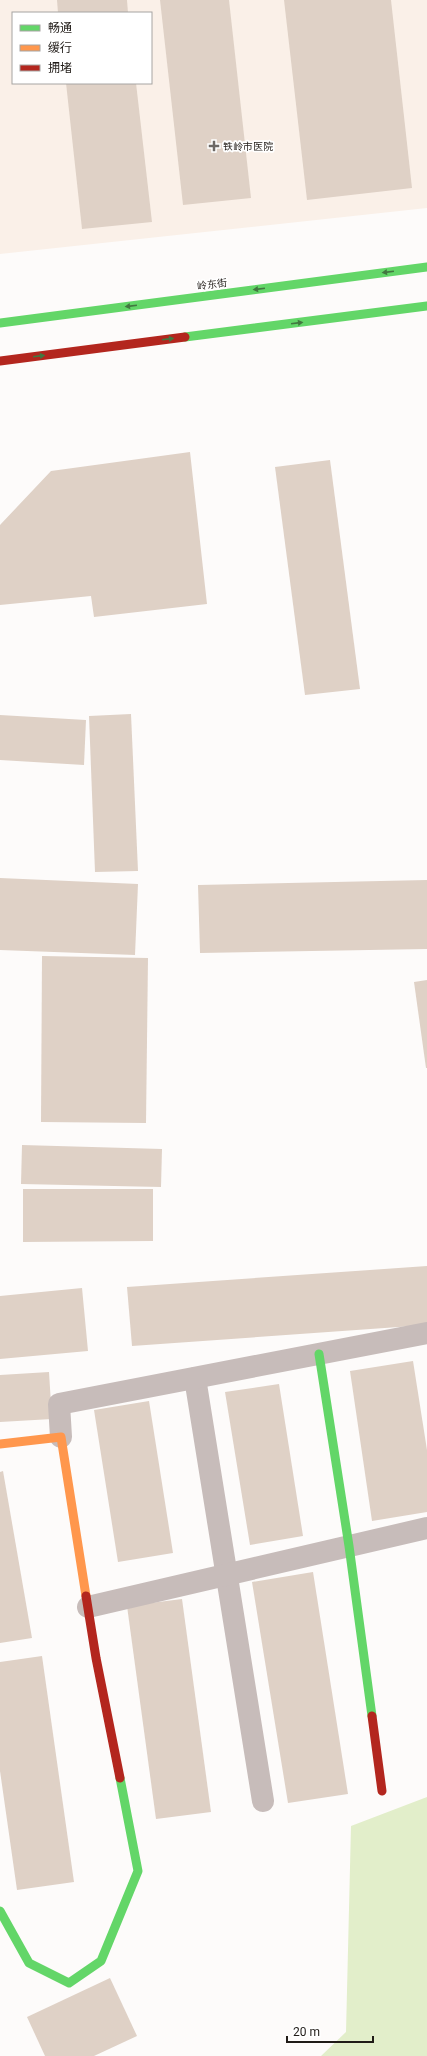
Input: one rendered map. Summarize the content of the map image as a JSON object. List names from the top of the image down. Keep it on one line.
{"streets":{"main road":["岭东街"]},"places":{"health":["铁岭市医院"]},"legend":["畅通","缓行","拥堵"],"scale_bar":"20 m"}
